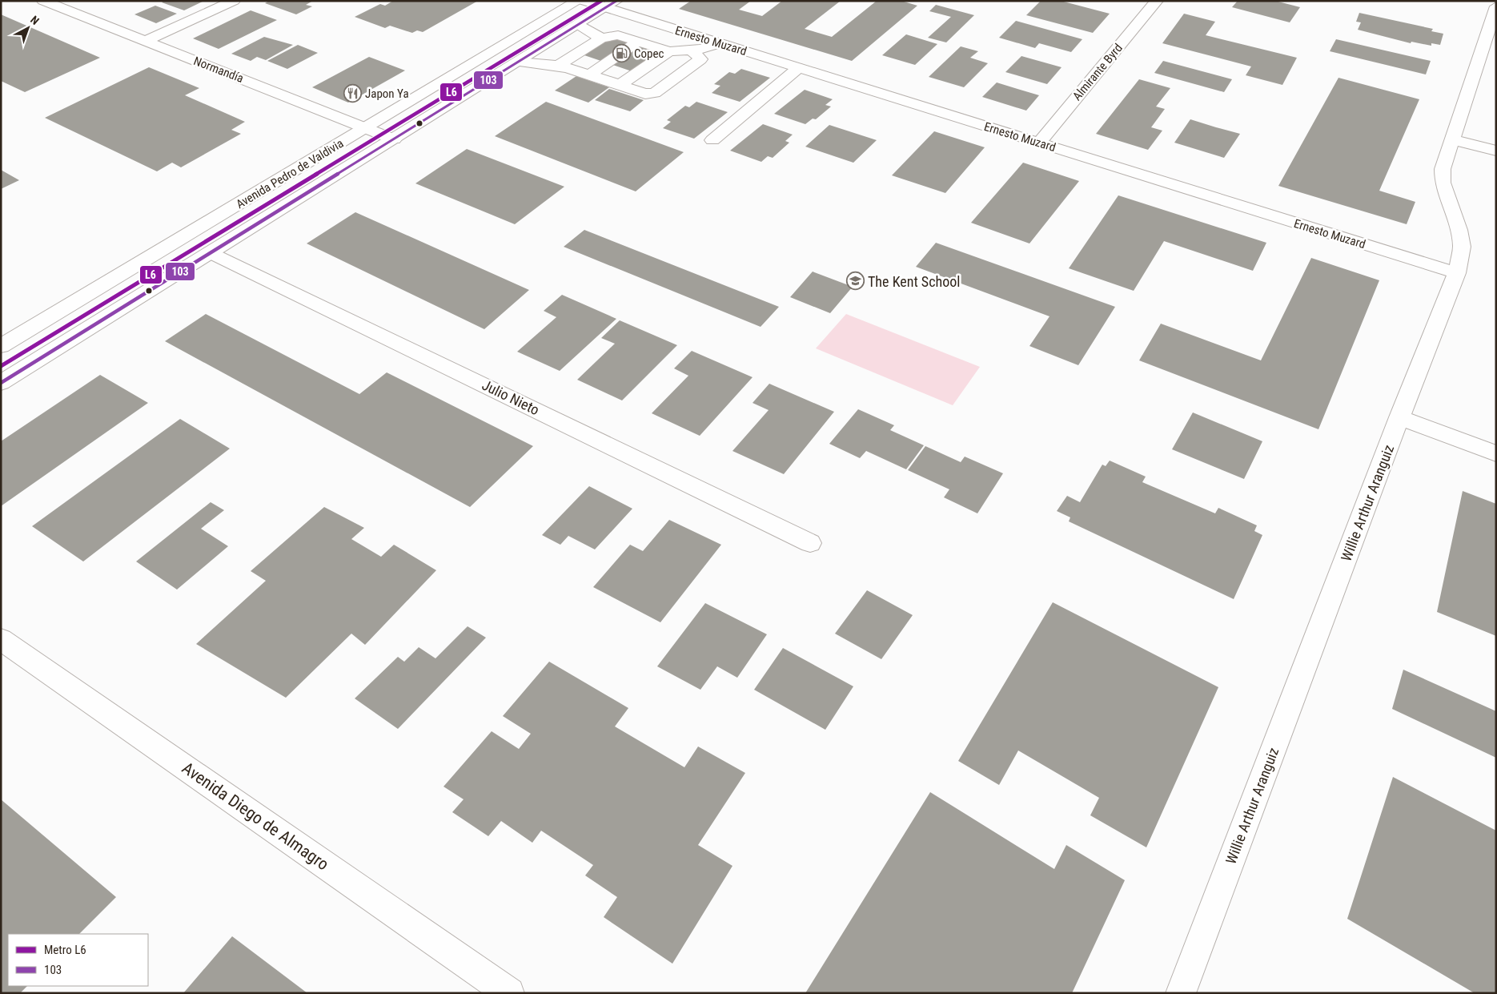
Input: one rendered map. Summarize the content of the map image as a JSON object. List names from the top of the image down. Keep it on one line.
{"streets":{"street":["Ernesto Muzard","Normandía","Almirante Byrd","Avenida Pedro de Valdivia","Julio Nieto","Willie Arthur Aranguiz","Avenida Diego de Almagro"]},"crossings":[["Ernesto Muzard","Almirante Byrd"],["Ernesto Muzard","Avenida Pedro de Valdivia"],["Ernesto Muzard","Willie Arthur Aranguiz"],["Normandía","Avenida Pedro de Valdivia"],["Avenida Pedro de Valdivia","Julio Nieto"]],"places":{"fuel station":["Copec"],"restaurant":["Japon Ya"],"school or university":["The Kent School"]},"lines":["metro line L6","transit line 103"],"legend":["Metro L6","103"],"north":"top right"}
